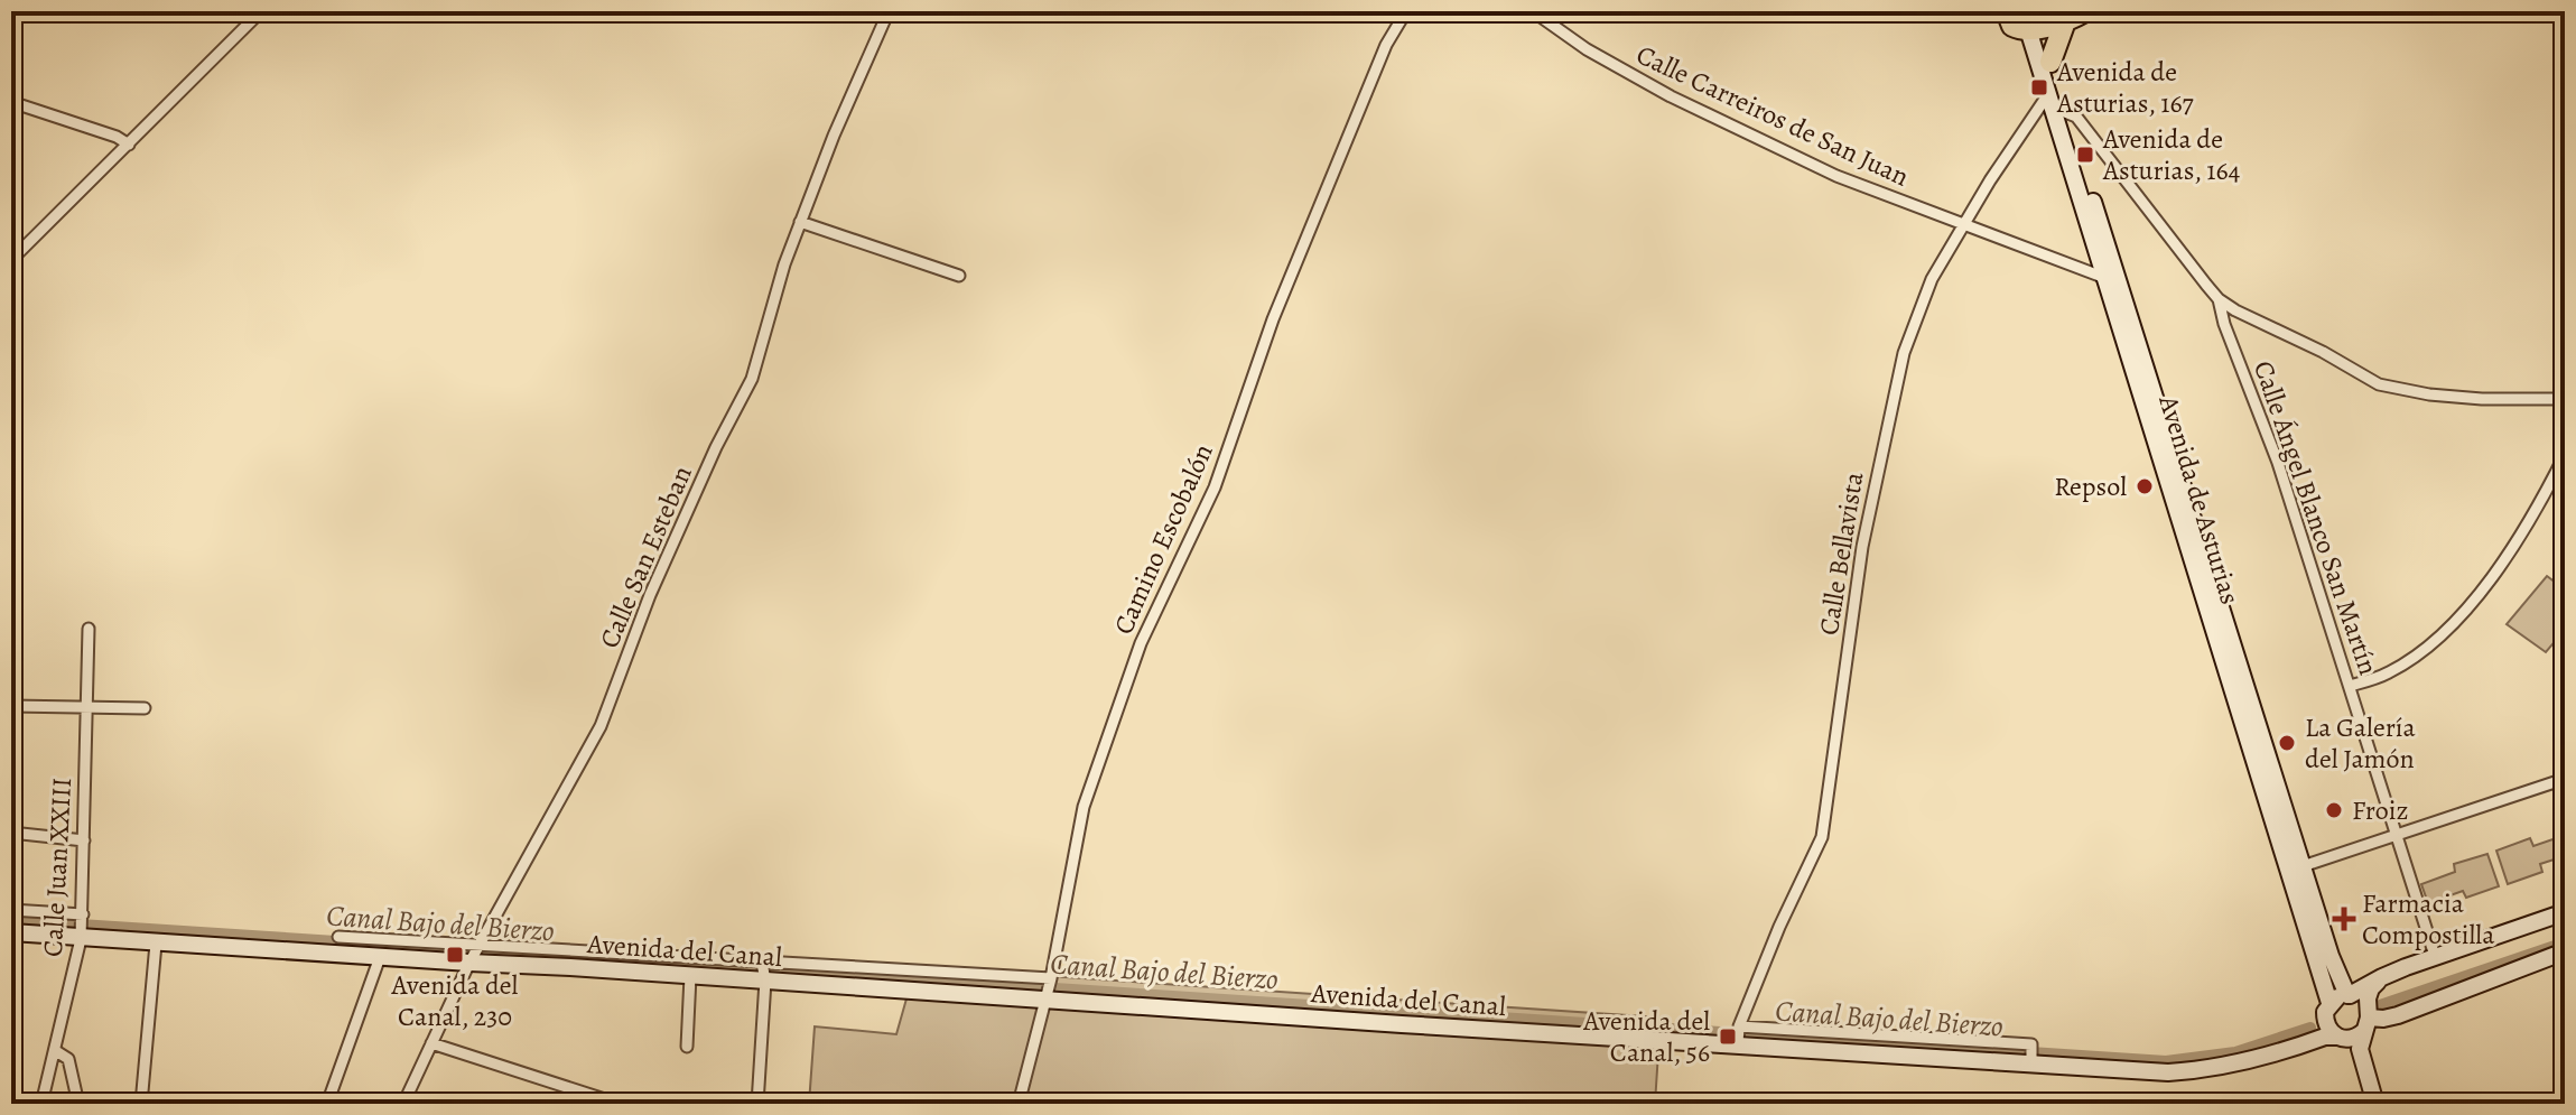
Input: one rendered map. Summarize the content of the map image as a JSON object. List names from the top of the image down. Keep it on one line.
{"streets":{"street":["Calle Carreiros de San Juan","Avenida de Asturias","Calle Ángel Blanco San Martín","Camino Escobalón","Calle Bellavista","Calle San Esteban","Calle Juan XXIII","Avenida del Canal"]},"crossings":[["Calle Carreiros de San Juan","Avenida de Asturias"],["Calle Carreiros de San Juan","Calle Bellavista"],["Avenida de Asturias","Calle Bellavista"],["Avenida de Asturias","Avenida del Canal"],["Camino Escobalón","Avenida del Canal"],["Calle Bellavista","Avenida del Canal"],["Calle San Esteban","Avenida del Canal"],["Calle Juan XXIII","Avenida del Canal"]],"water":["Canal Bajo del Bierzo"],"places":{"transit":["Avenida de Asturias, 167","Avenida de Asturias, 164","Avenida del Canal, 230","Avenida del Canal, 56"],"other":["Repsol","La Galería del Jamón","Froiz"],"health":["Farmacia Compostilla"]}}
